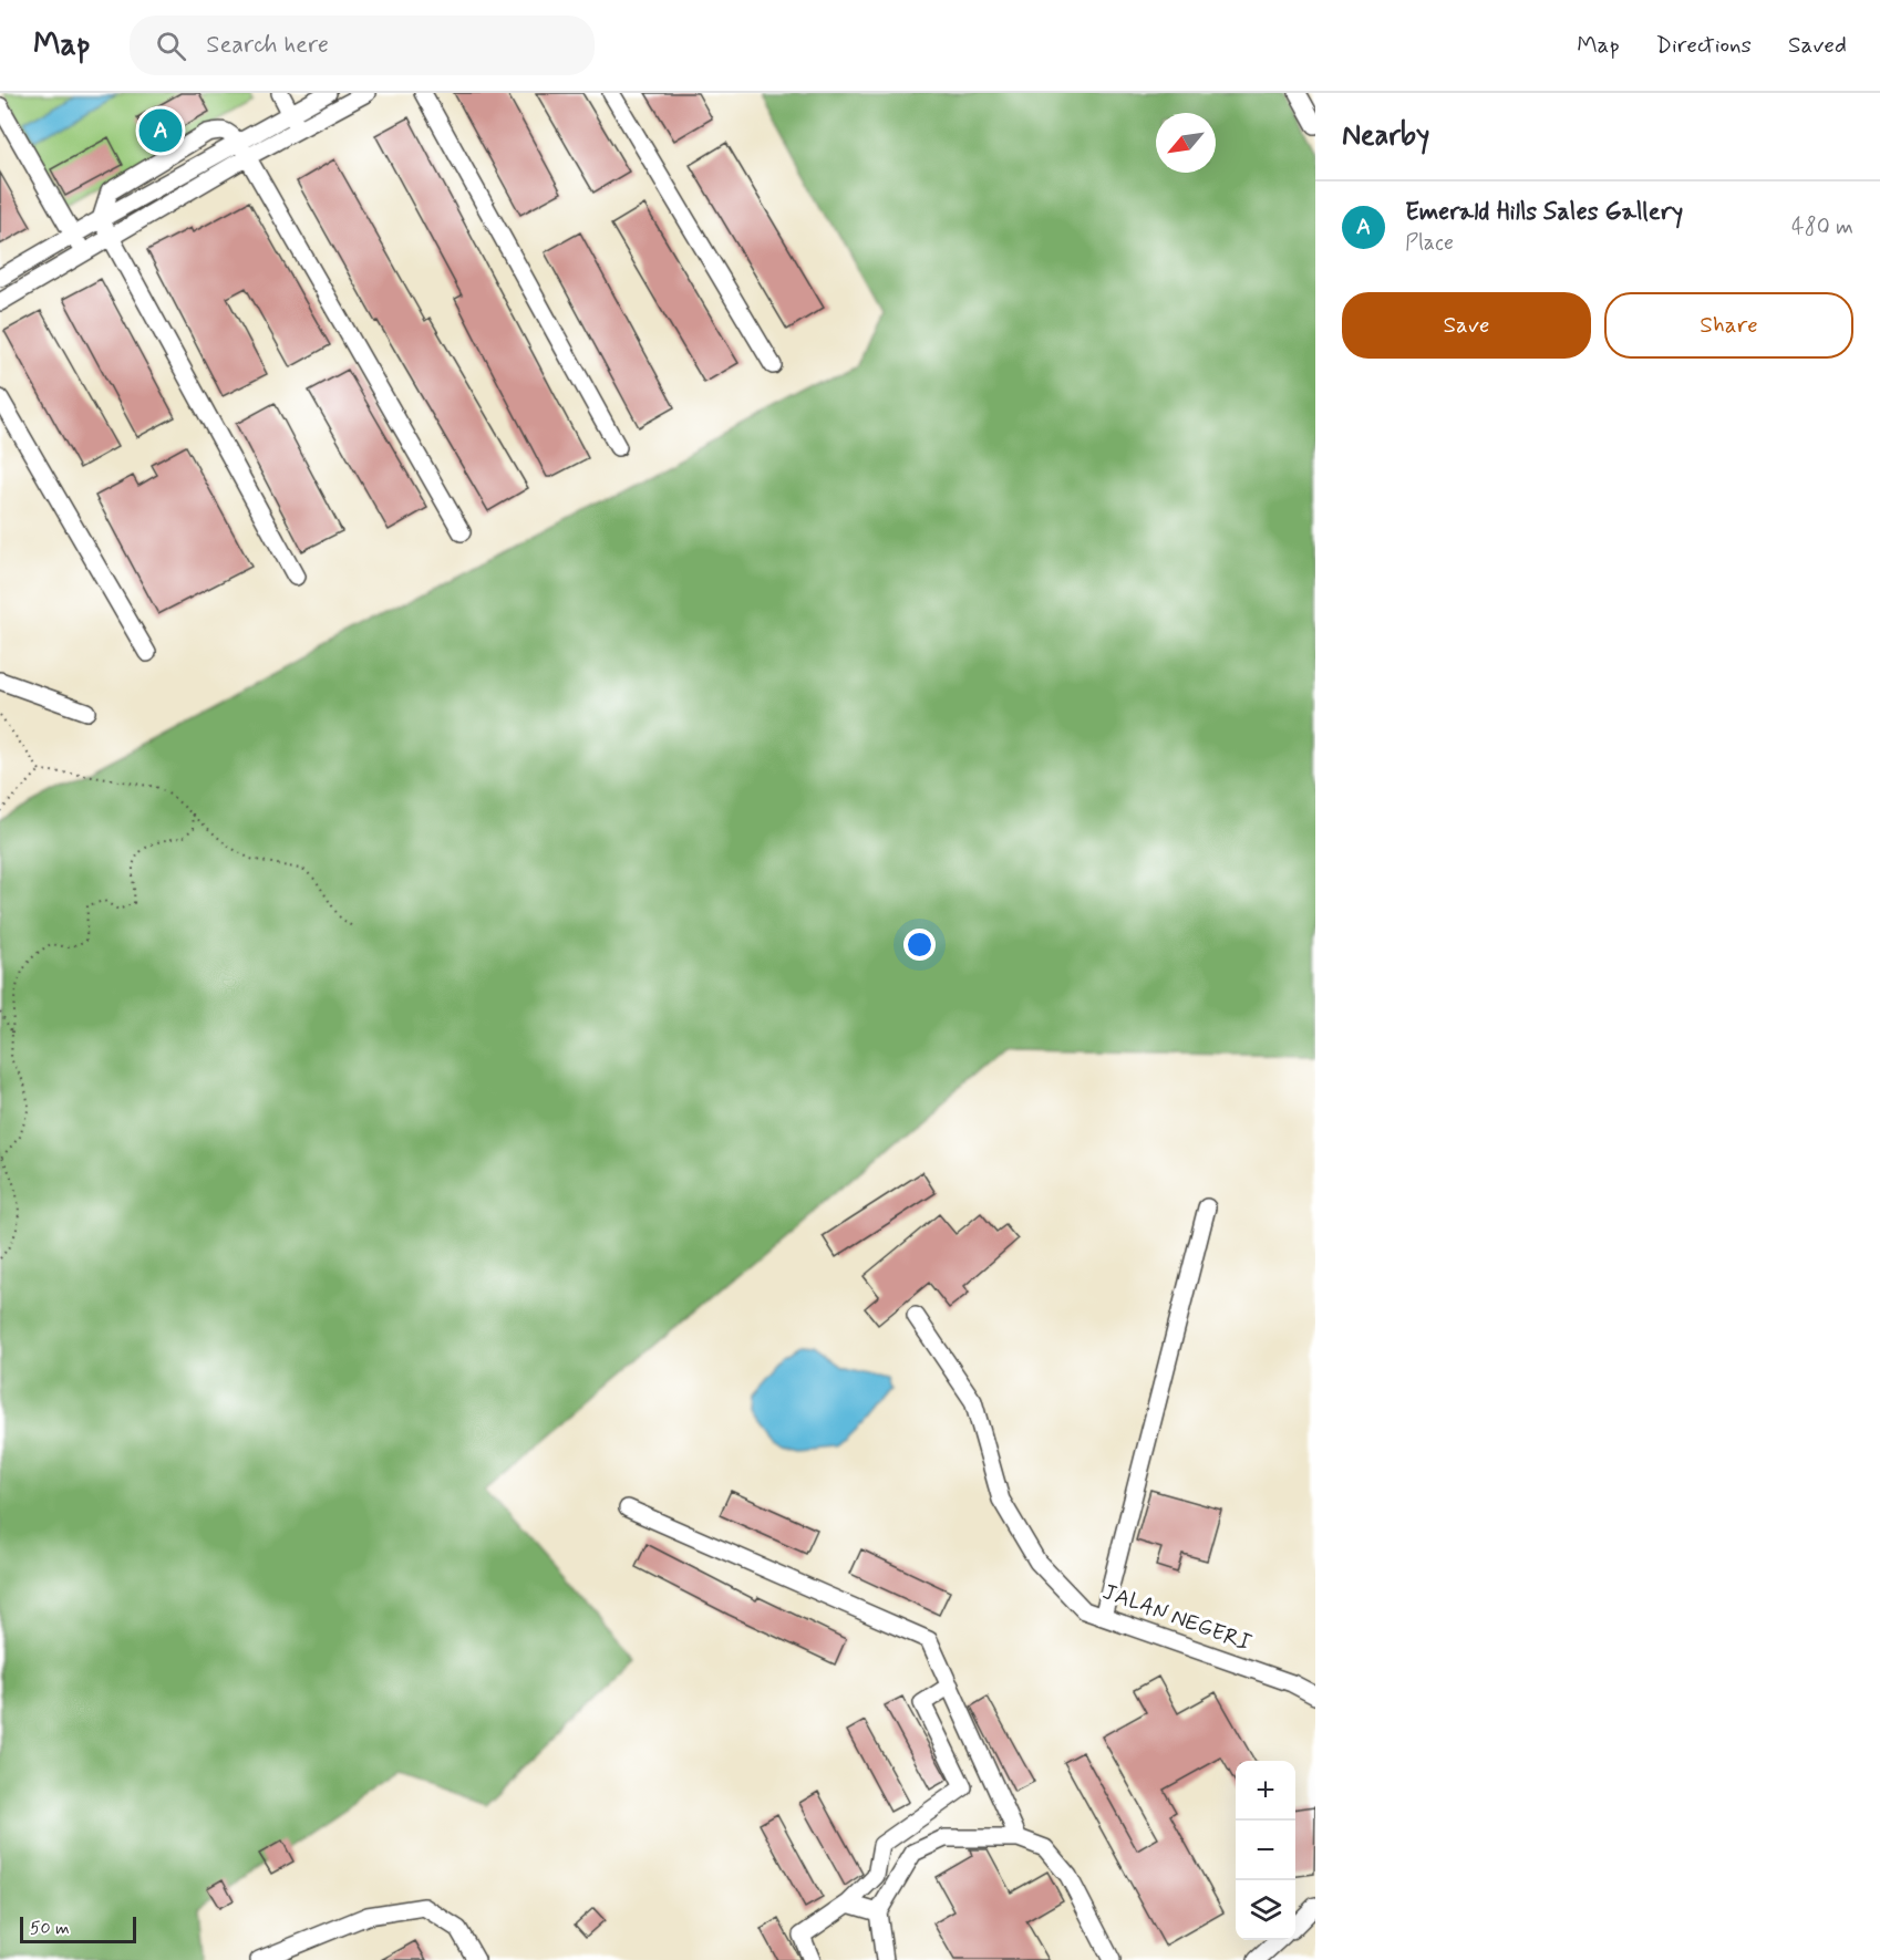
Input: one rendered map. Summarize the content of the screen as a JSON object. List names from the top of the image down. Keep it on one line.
{"streets":{"street":["JALAN NEGERI"]},"scale_bar":"50 m","north":"bottom left","page":{"header":"Map","search":"Search here","nav":["Map","Directions","Saved"],"heading":"Nearby","pins":"A","list":[{"mark":"A","name":"Emerald Hills Sales Gallery","note":"Place","value":"480 m"}],"buttons":["Save","Share"],"map_buttons":["+","−"],"scale":"50 m"}}
